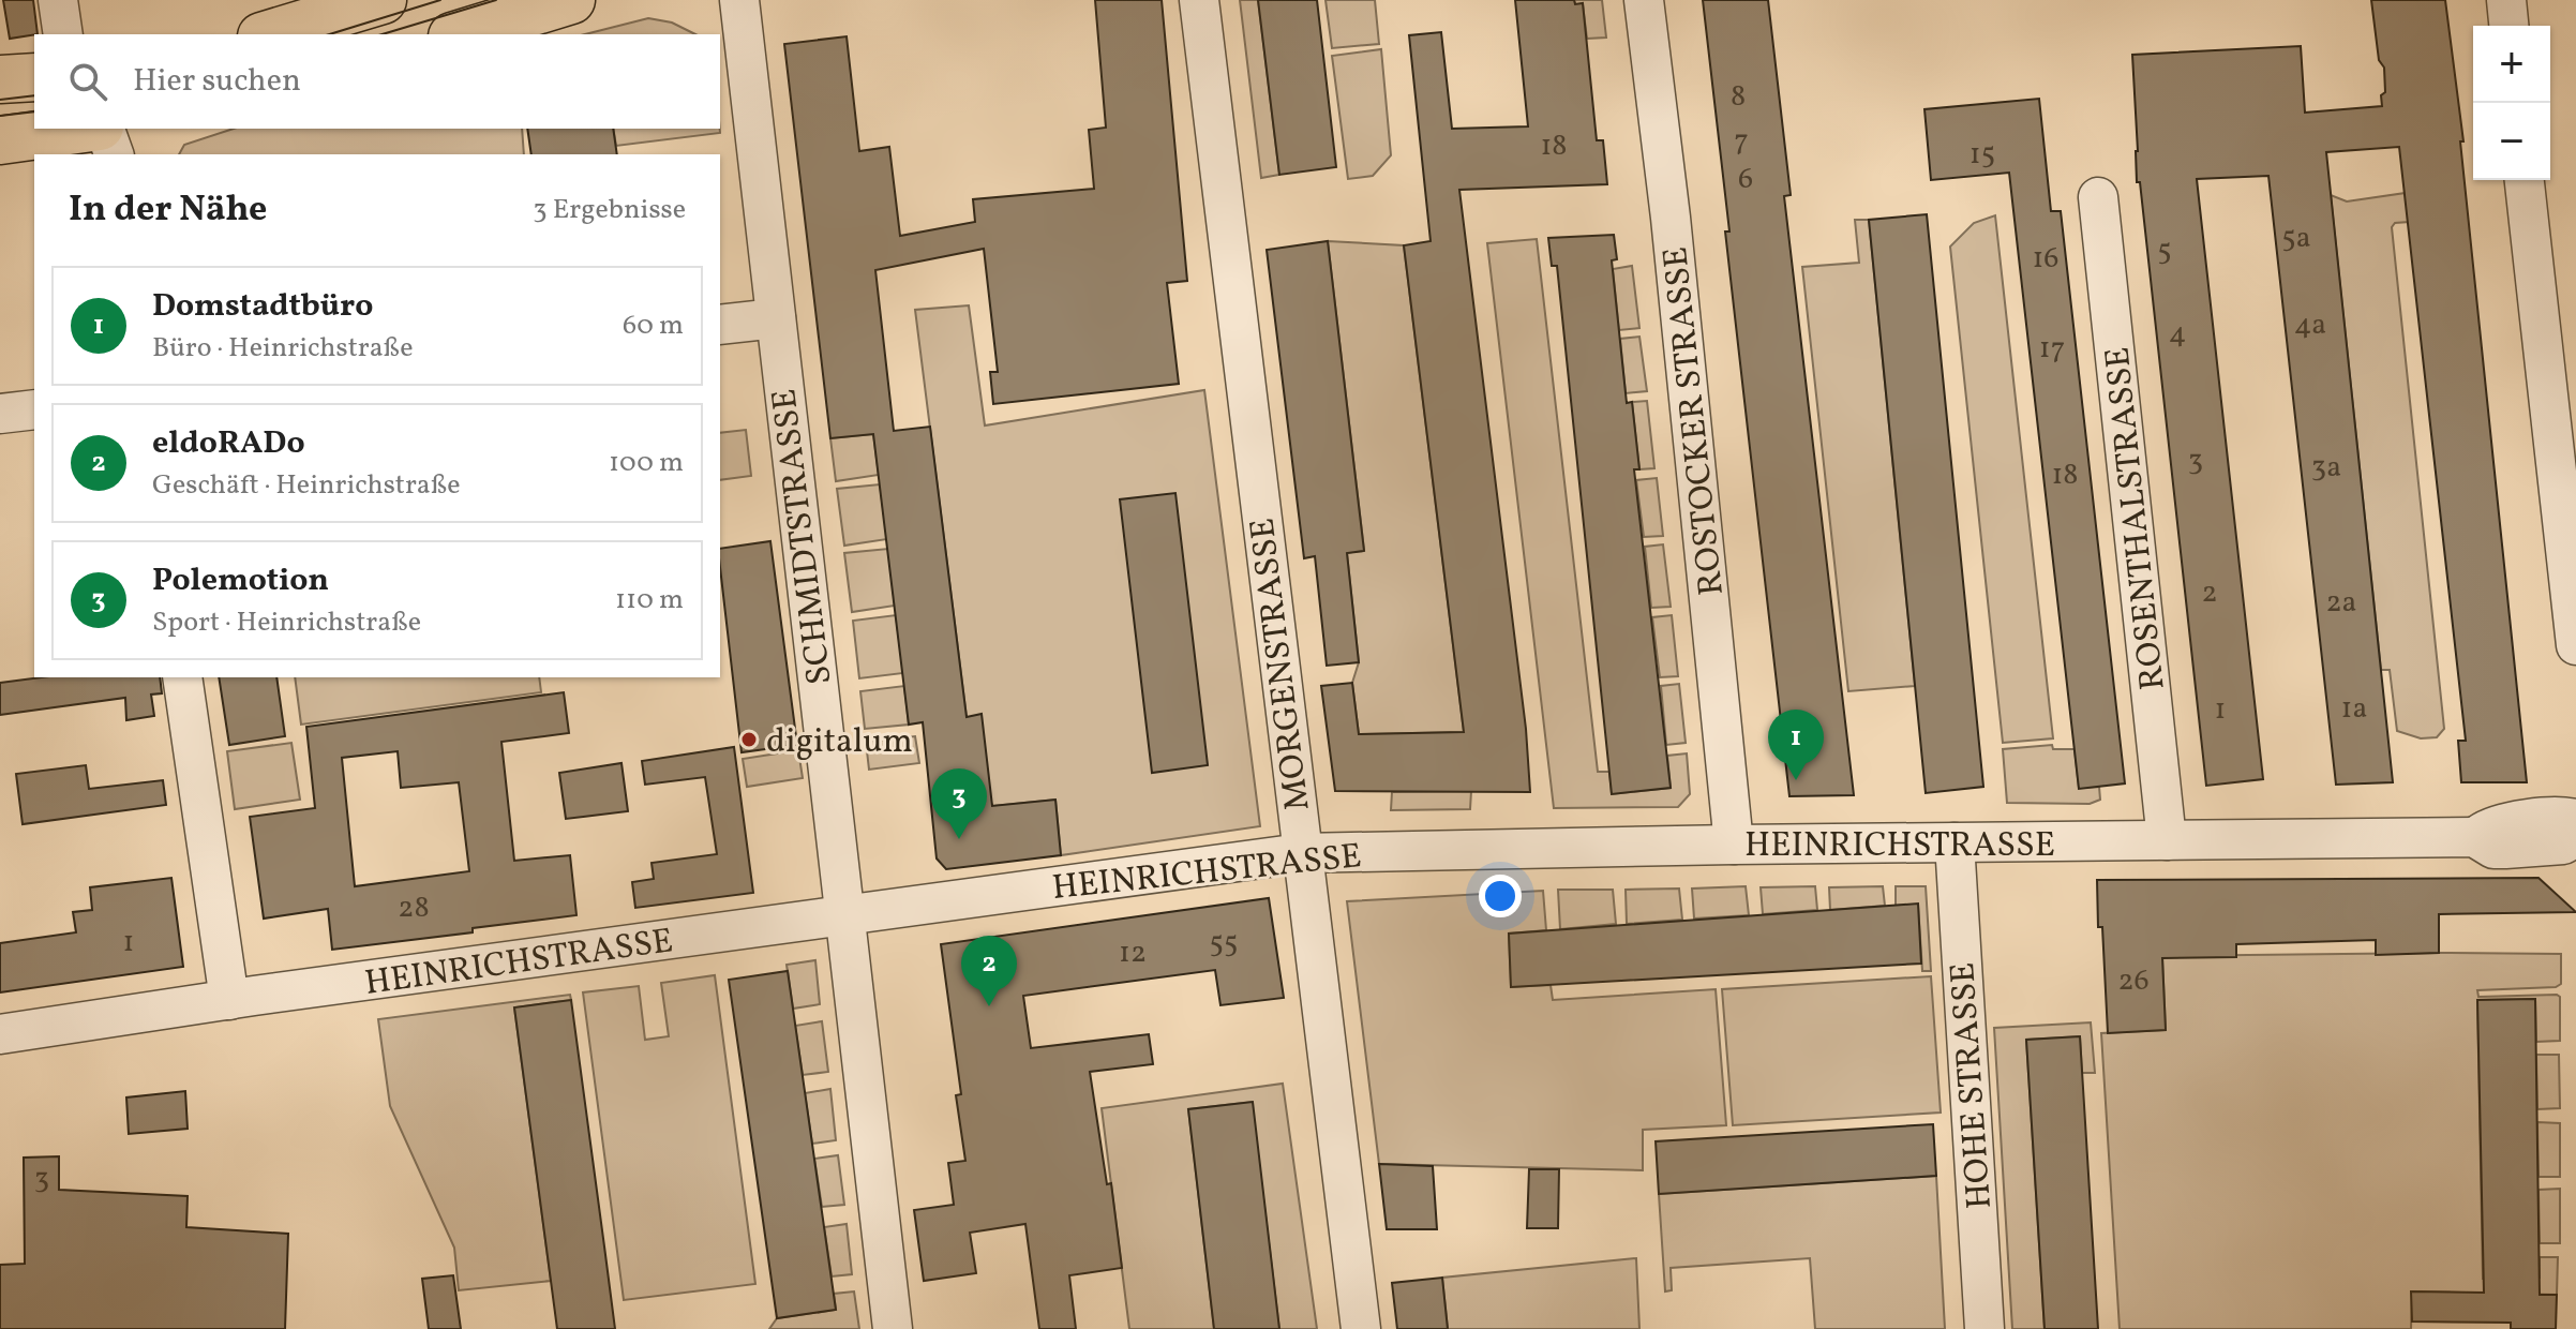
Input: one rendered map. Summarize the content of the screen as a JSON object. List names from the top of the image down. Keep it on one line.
{"streets":{"street":["ROSTOCKER STRASSE","ROSENTHALSTRASSE","SCHMIDTSTRASSE","MORGENSTRASSE","HEINRICHSTRASSE","HOHE STRASSE"]},"crossings":[["ROSTOCKER STRASSE","HEINRICHSTRASSE"],["ROSENTHALSTRASSE","HEINRICHSTRASSE"],["SCHMIDTSTRASSE","HEINRICHSTRASSE"],["MORGENSTRASSE","HEINRICHSTRASSE"],["HEINRICHSTRASSE","HOHE STRASSE"]],"places":["digitalum"],"house_numbers":["8","7","18","15","6","5a","5","16","4a","4","17","3","3a","18","2","2a","1a","1","28","1","55","12","26","3"],"page":{"map_buttons":["+","−"],"search":"Hier suchen","heading":["In der Nähe","3 Ergebnisse"],"list":[{"mark":"1","name":"Domstadtbüro","note":"Büro · Heinrichstraße","value":"60 m"},{"mark":"2","name":"eldoRADo","note":"Geschäft · Heinrichstraße","value":"100 m"},{"mark":"3","name":"Polemotion","note":"Sport · Heinrichstraße","value":"110 m"}],"pins":["1","3","2"]}}
